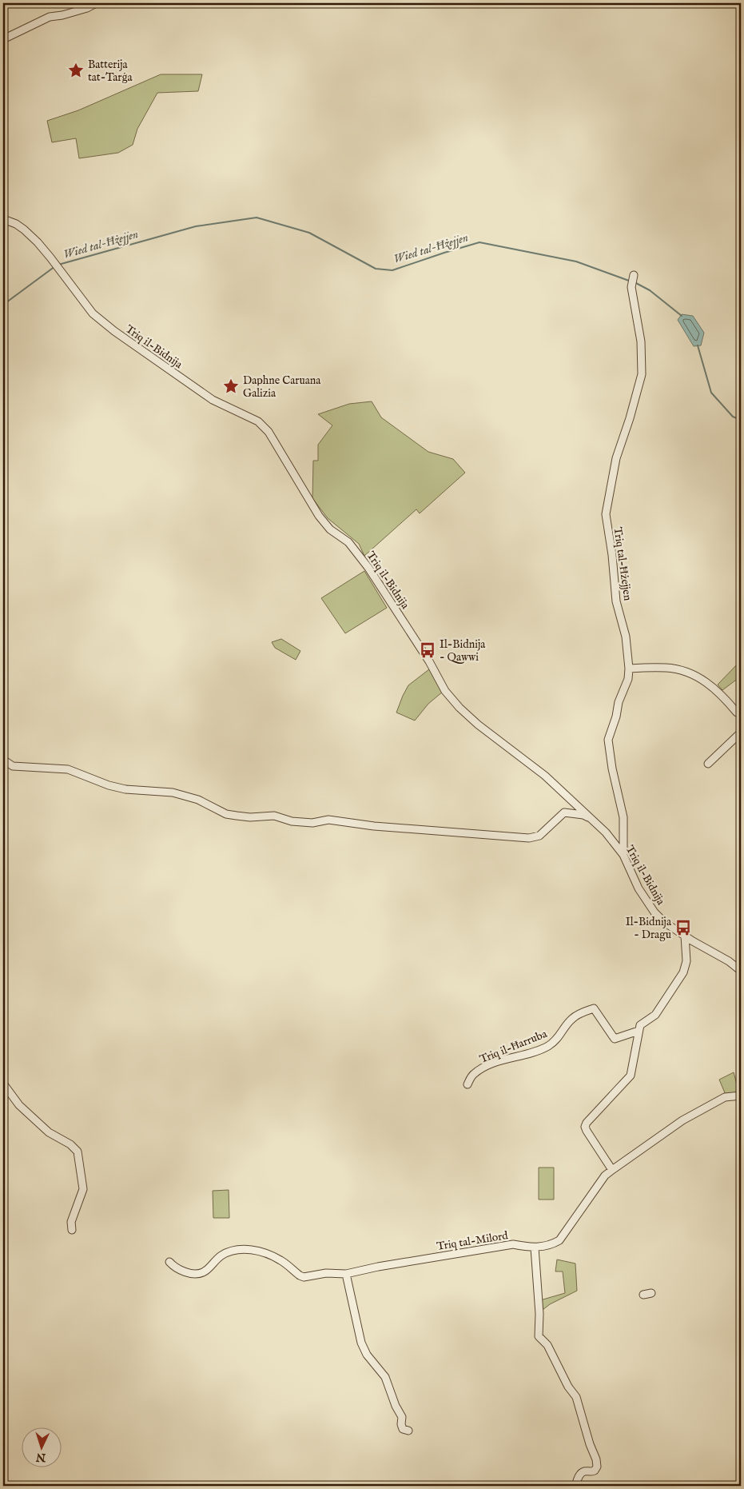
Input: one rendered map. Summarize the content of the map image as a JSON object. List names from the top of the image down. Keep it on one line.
{"streets":{"street":["Triq il-Bidnija","Triq tal-Ħżejjen","Triq il-Ħarruba","Triq tal-Milord"]},"crossings":[["Triq il-Bidnija","Triq tal-Ħżejjen"]],"water":["Wied tal-Ħżejjen"],"places":{"place":["Batterija tat-Tarġa","Daphne Caruana Galizia"],"bus stop":["Il-Bidnija - Qawwi","Il-Bidnija - Dragu"]},"north":"bottom"}
